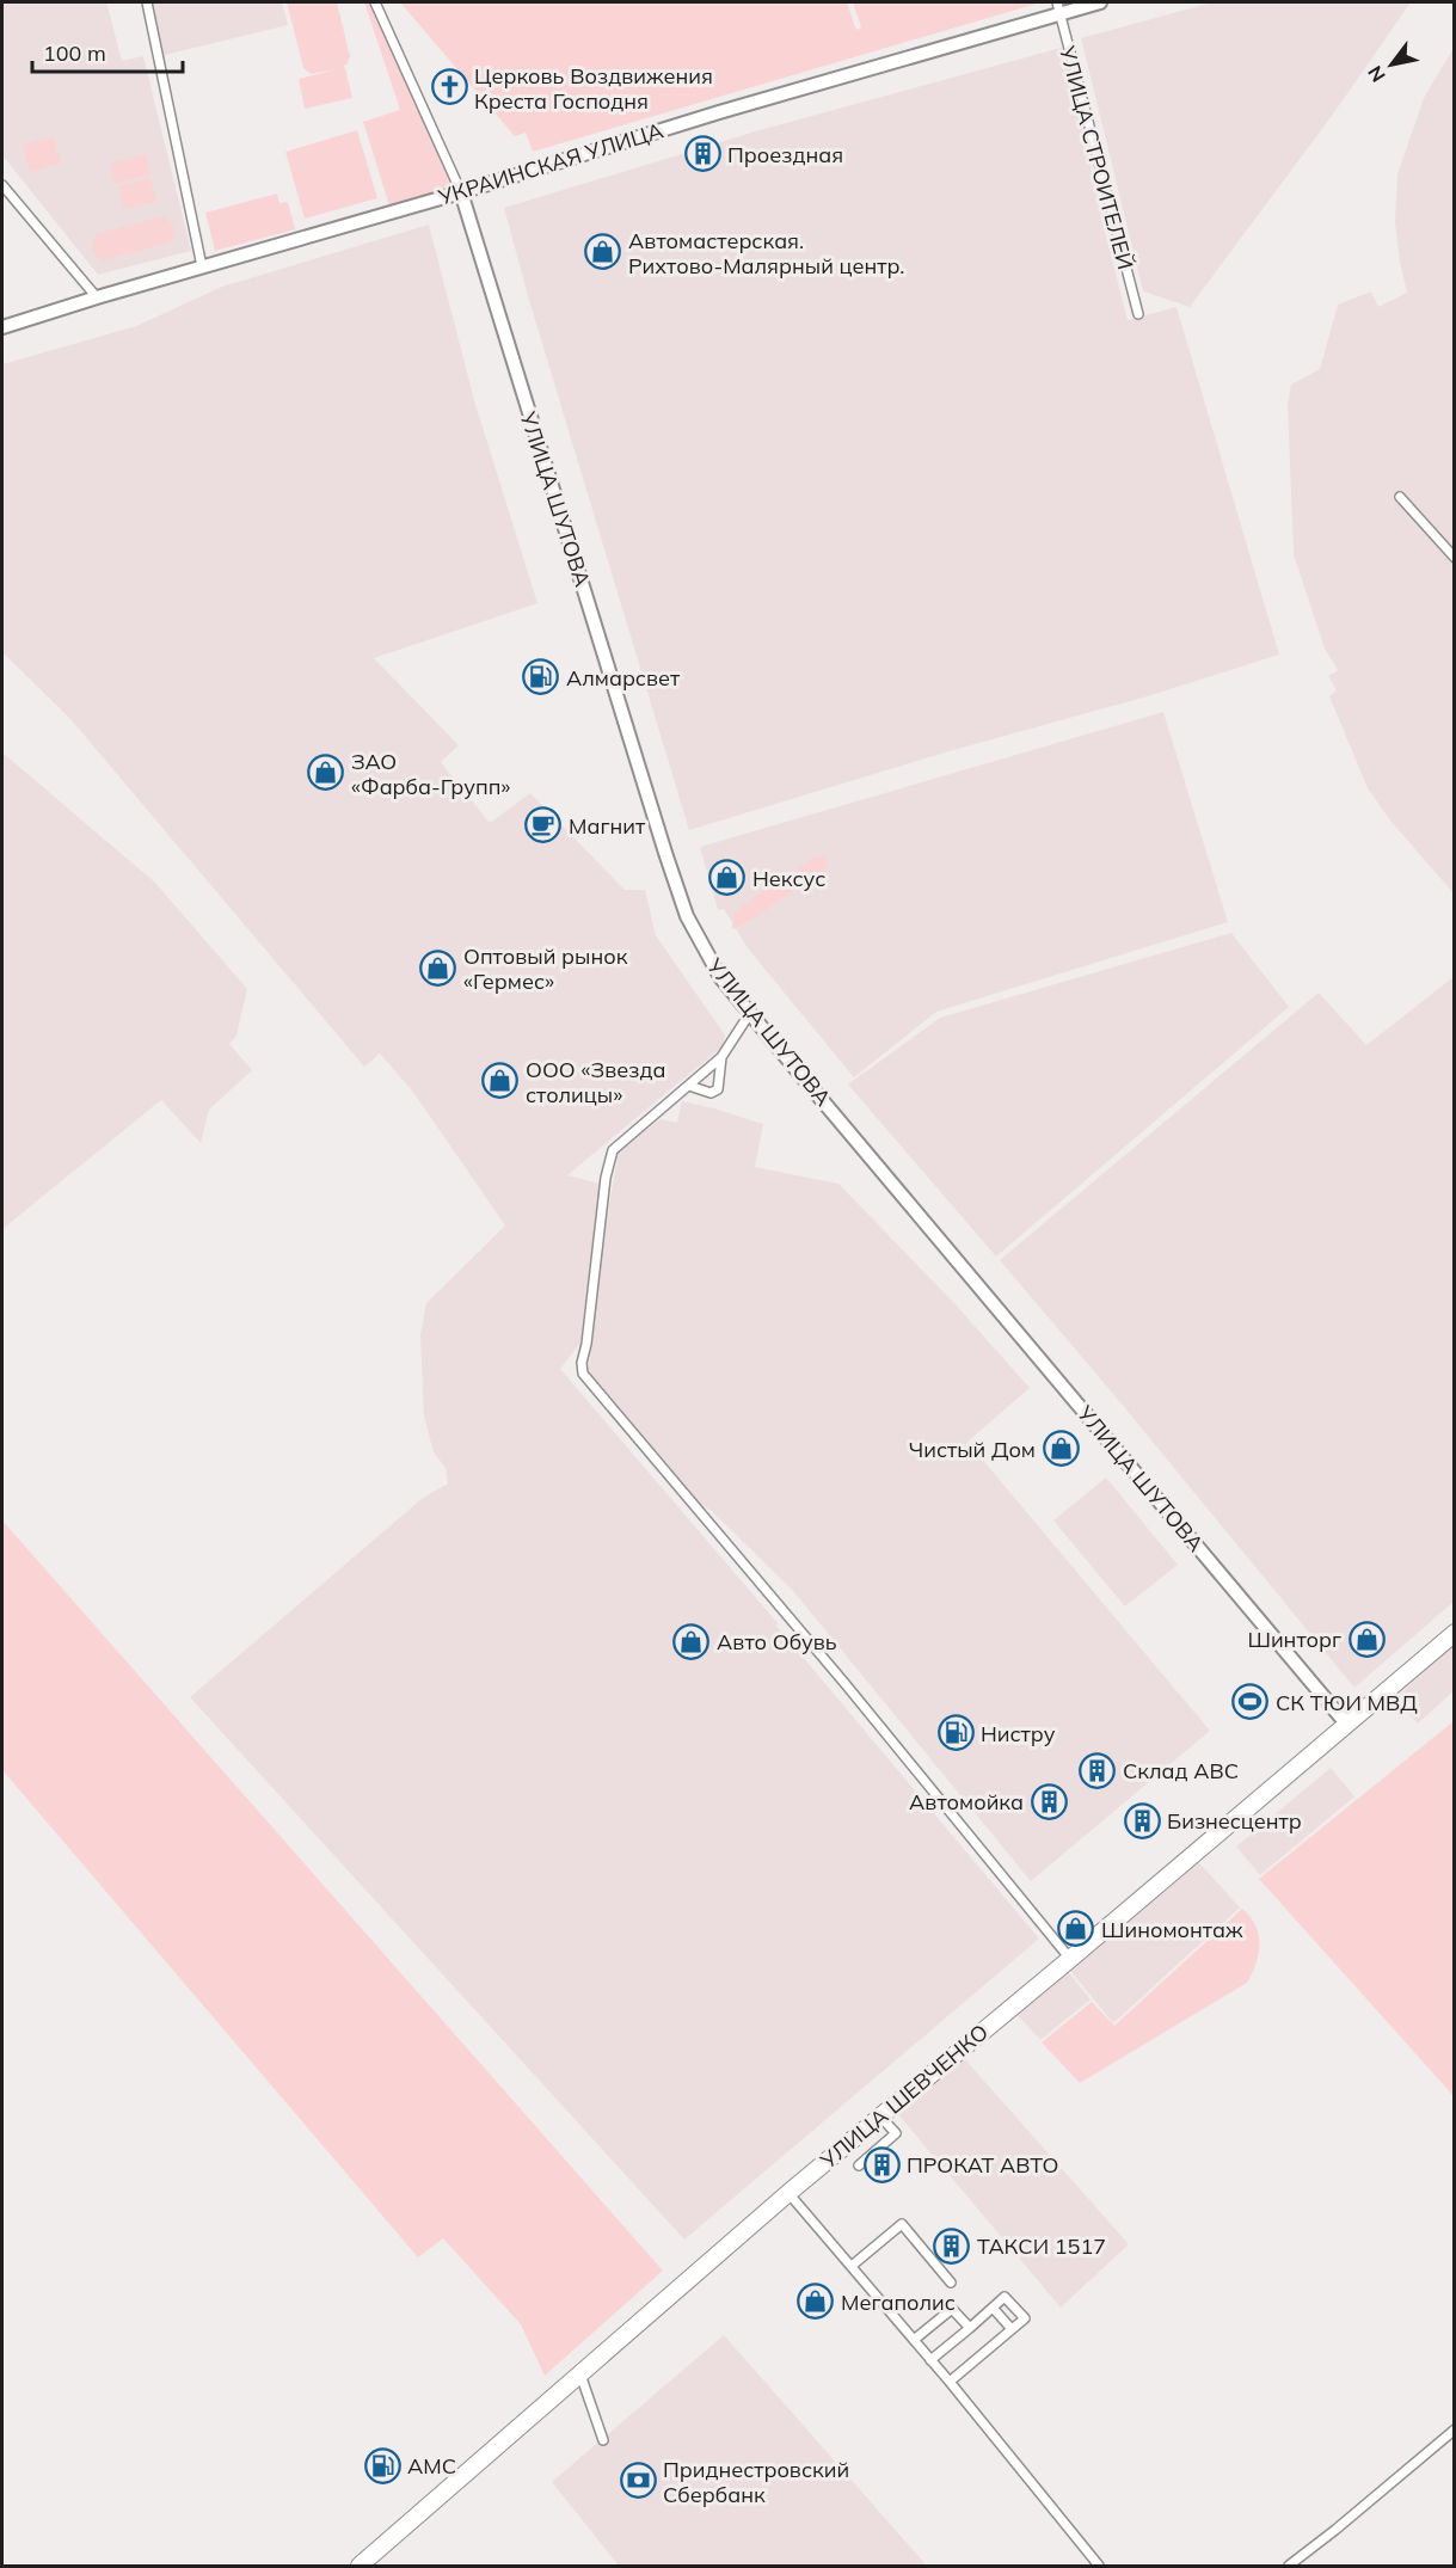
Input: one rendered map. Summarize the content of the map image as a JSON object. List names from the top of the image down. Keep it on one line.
{"streets":{"highway":["УЛИЦА ШЕВЧЕНКО"],"street":["УЛИЦА СТРОИТЕЛЕЙ","УКРАИНСКАЯ УЛИЦА","УЛИЦА ШУТОВА"]},"crossings":[["УЛИЦА СТРОИТЕЛЕЙ","УКРАИНСКАЯ УЛИЦА"],["УКРАИНСКАЯ УЛИЦА","УЛИЦА ШУТОВА"],["УЛИЦА ШУТОВА","УЛИЦА ШЕВЧЕНКО"]],"places":{"church":["Церковь Воздвижения Креста Господня"],"building":["Проездная","Склад АВС","Автомойка","Бизнесцентр","ПРОКАТ АВТО","ТАКСИ 1517"],"shop":["Автомастерская. Рихтово-Малярный центр.","ЗАО «Фарба-Групп»","Нексус","Оптовый рынок «Гермес»","ООО «Звезда столицы»","Чистый Дом","Шинторг","Авто Обувь","Шиномонтаж","Мегаполис"],"fuel station":["Алмарсвет","Нистру","AMC"],"cafe":["Магнит"],"sports":["СК ТЮИ МВД"],"bank":["Приднестровский Сбербанк"]},"scale_bar":"100 m","north":"bottom left"}
